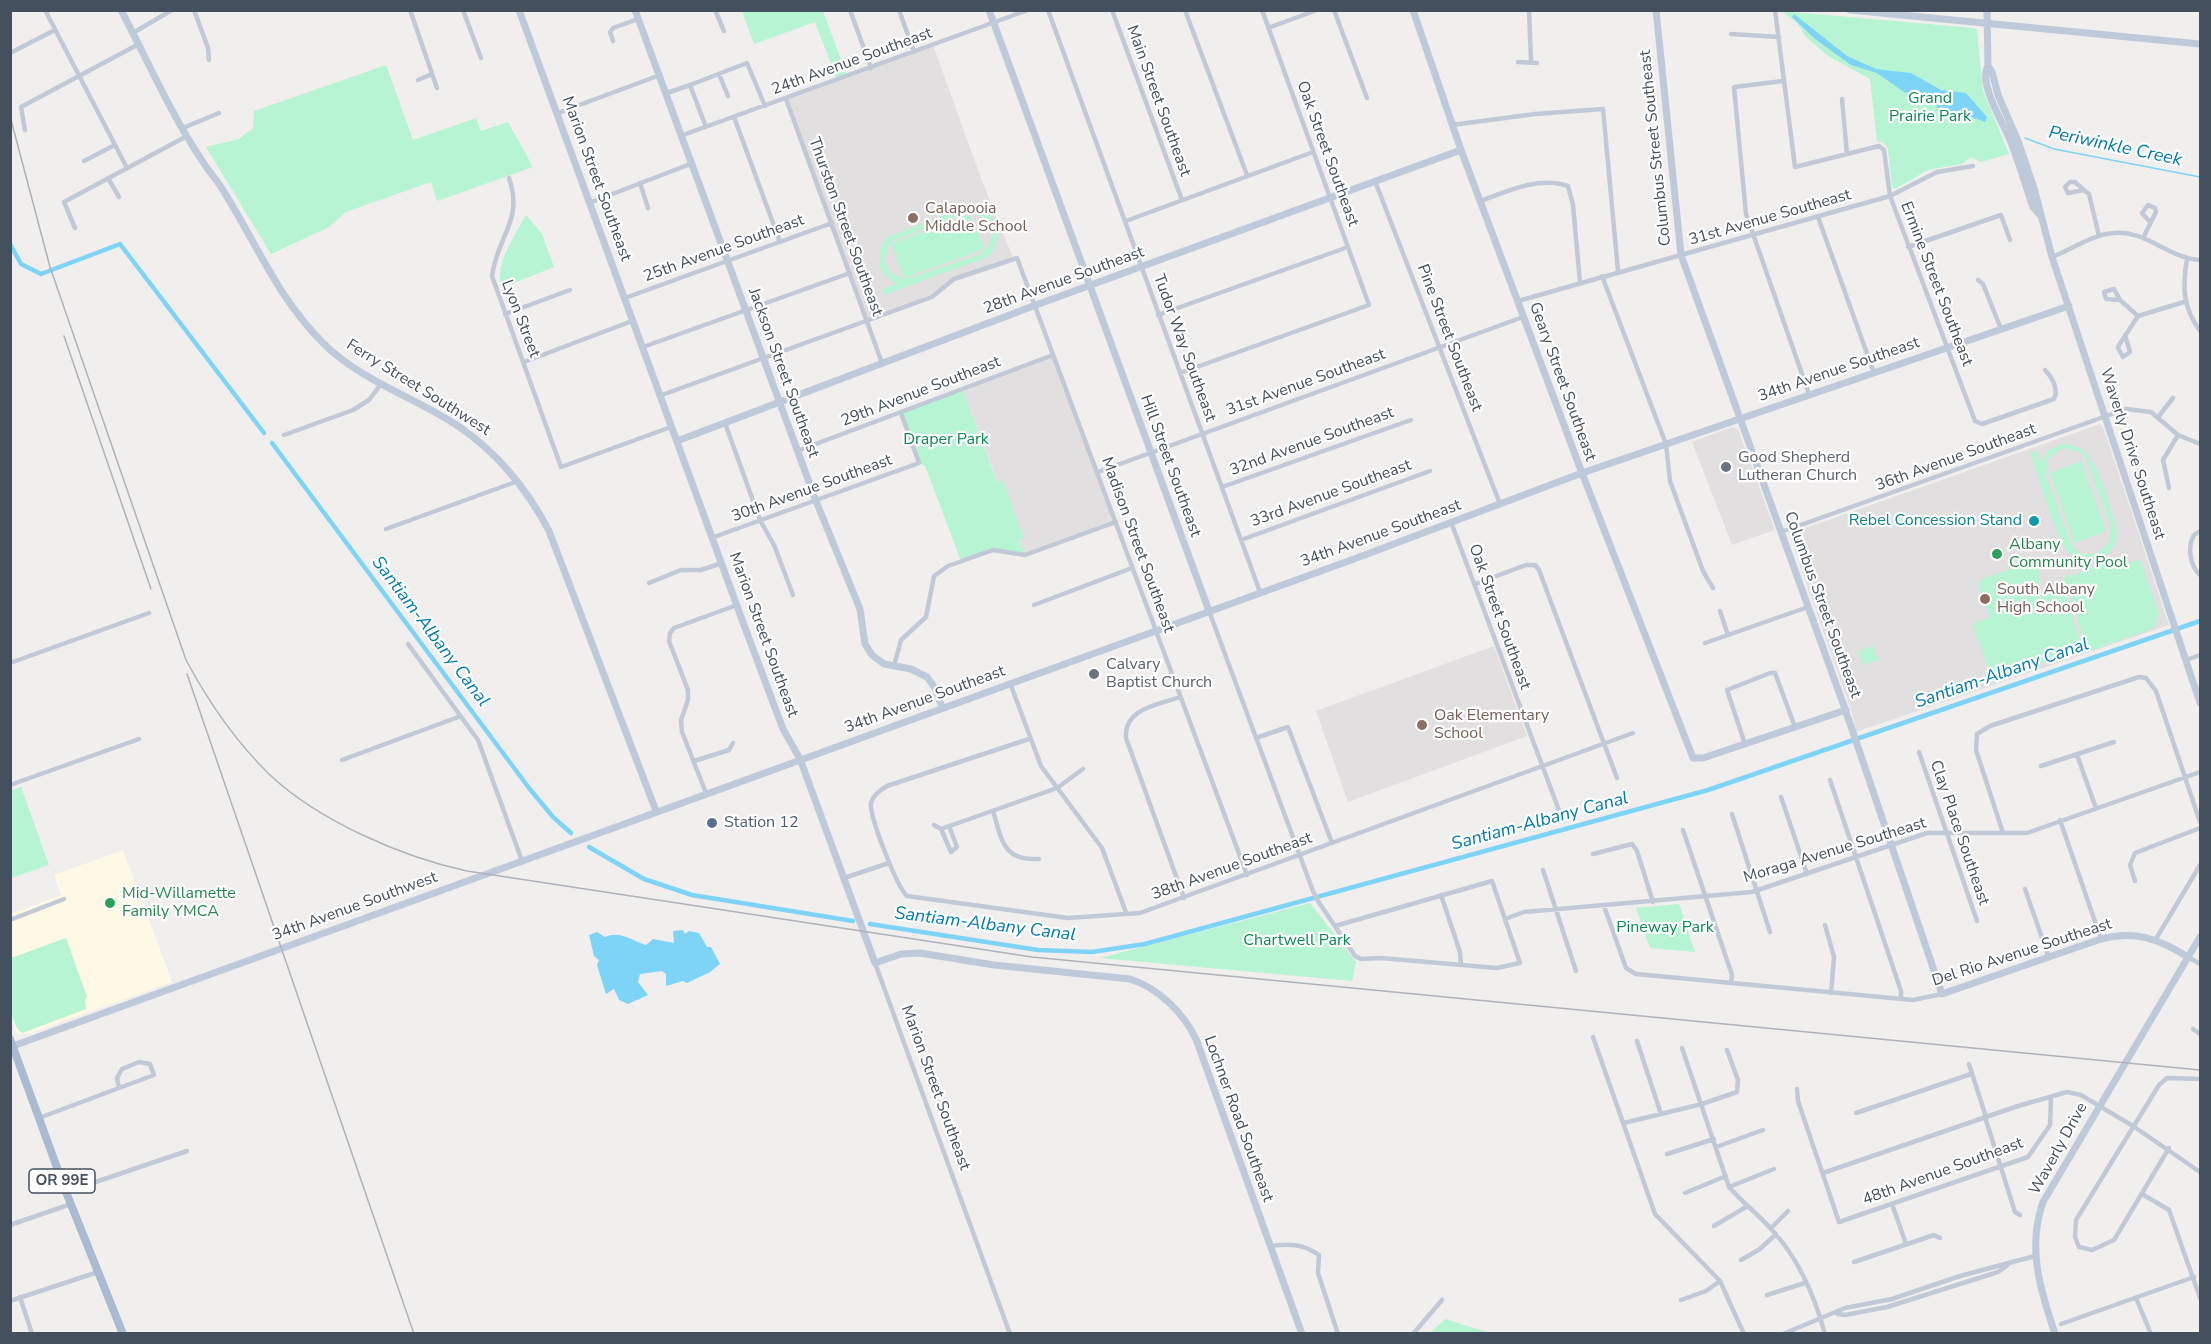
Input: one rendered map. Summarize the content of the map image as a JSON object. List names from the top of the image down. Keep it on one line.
{"streets":{"main road":["OR 99E"],"street":["24th Avenue Southeast","Main Street Southeast","Columbus Street Southeast","Oak Street Southeast","Marion Street Southeast","31st Avenue Southeast","Thurston Street Southeast","25th Avenue Southeast","28th Avenue Southeast","Ermine Street Southeast","Lyon Street","Pine Street Southeast","Tudor Way Southeast","34th Avenue Southeast","Jackson Street Southeast","Geary Street Southeast","Ferry Street Southwest","29th Avenue Southeast","32nd Avenue Southeast","Waverly Drive Southeast","36th Avenue Southeast","Hill Street Southeast","30th Avenue Southeast","33rd Avenue Southeast","Madison Street Southeast","Clay Place Southeast","Moraga Avenue Southeast","38th Avenue Southeast","34th Avenue Southwest","Del Rio Avenue Southeast","Lochner Road Southeast","Waverly Drive","48th Avenue Southeast"]},"crossings":[["24th Avenue Southeast","Thurston Street Southeast"],["24th Avenue Southeast","Jackson Street Southeast"],["24th Avenue Southeast","Hill Street Southeast"],["Columbus Street Southeast","31st Avenue Southeast"],["Columbus Street Southeast","34th Avenue Southeast"],["Columbus Street Southeast","36th Avenue Southeast"],["Columbus Street Southeast","Moraga Avenue Southeast"],["Columbus Street Southeast","Del Rio Avenue Southeast"],["Oak Street Southeast","28th Avenue Southeast"],["Oak Street Southeast","Tudor Way Southeast"],["Oak Street Southeast","34th Avenue Southeast"],["Oak Street Southeast","38th Avenue Southeast"],["Marion Street Southeast","25th Avenue Southeast"],["Marion Street Southeast","28th Avenue Southeast"],["Marion Street Southeast","Lyon Street"],["Marion Street Southeast","34th Avenue Southeast"],["Marion Street Southeast","30th Avenue Southeast"],["Marion Street Southeast","Lochner Road Southeast"],["31st Avenue Southeast","Ermine Street Southeast"],["31st Avenue Southeast","Pine Street Southeast"],["31st Avenue Southeast","Tudor Way Southeast"],["31st Avenue Southeast","Geary Street Southeast"],["31st Avenue Southeast","Hill Street Southeast"],["31st Avenue Southeast","Madison Street Southeast"],["Thurston Street Southeast","25th Avenue Southeast"],["Thurston Street Southeast","28th Avenue Southeast"],["Thurston Street Southeast","Madison Street Southeast"],["25th Avenue Southeast","Jackson Street Southeast"],["28th Avenue Southeast","Pine Street Southeast"],["28th Avenue Southeast","Tudor Way Southeast"],["28th Avenue Southeast","Jackson Street Southeast"],["28th Avenue Southeast","Geary Street Southeast"],["28th Avenue Southeast","Hill Street Southeast"],["28th Avenue Southeast","Madison Street Southeast"],["Ermine Street Southeast","34th Avenue Southeast"],["Pine Street Southeast","34th Avenue Southeast"],["Tudor Way Southeast","34th Avenue Southeast"],["Tudor Way Southeast","32nd Avenue Southeast"],["Tudor Way Southeast","33rd Avenue Southeast"],["34th Avenue Southeast","Jackson Street Southeast"],["34th Avenue Southeast","Geary Street Southeast"],["34th Avenue Southeast","Waverly Drive Southeast"],["34th Avenue Southeast","Hill Street Southeast"],["34th Avenue Southeast","Madison Street Southeast"],["34th Avenue Southeast","34th Avenue Southwest"],["Jackson Street Southeast","29th Avenue Southeast"],["Jackson Street Southeast","30th Avenue Southeast"],["Ferry Street Southwest","34th Avenue Southwest"],["29th Avenue Southeast","30th Avenue Southeast"],["29th Avenue Southeast","Madison Street Southeast"],["Waverly Drive Southeast","36th Avenue Southeast"],["Hill Street Southeast","Moraga Avenue Southeast"],["Hill Street Southeast","38th Avenue Southeast"],["Madison Street Southeast","38th Avenue Southeast"],["Clay Place Southeast","Moraga Avenue Southeast"],["Moraga Avenue Southeast","Del Rio Avenue Southeast"],["34th Avenue Southwest","OR 99E"],["Del Rio Avenue Southeast","Waverly Drive"]],"water":["Periwinkle Creek","Santiam-Albany Canal"],"parks":["Grand Prairie Park","Draper Park","Pineway Park","Chartwell Park"],"places":["Calapooia Middle School","Good Shepherd Lutheran Church","Rebel Concession Stand","Albany Community Pool","South Albany High School","Calvary Baptist Church","Oak Elementary School","Station 12","Mid-Willamette Family YMCA"]}
